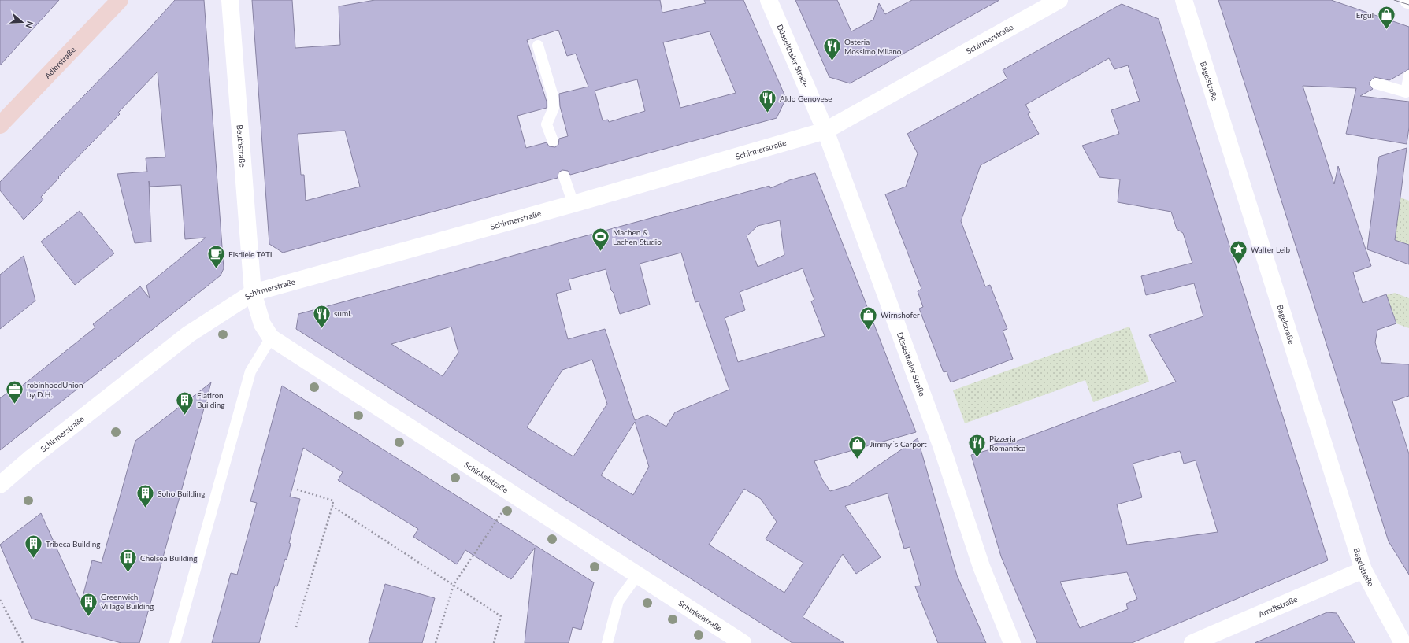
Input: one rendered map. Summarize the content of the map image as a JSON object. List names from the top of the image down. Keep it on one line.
{"streets":{"main road":["Adlerstraße"],"street":["Schirmerstraße","Düsselthaler Straße","Bagelstraße","Beuthstraße","Schinkelstraße","Arndtstraße"]},"crossings":[["Schirmerstraße","Düsselthaler Straße"],["Schirmerstraße","Beuthstraße"],["Schirmerstraße","Schinkelstraße"],["Bagelstraße","Arndtstraße"],["Beuthstraße","Schinkelstraße"]],"places":{"shop":["Ergül","Wirnshofer","Jimmy´s Carport"],"restaurant":["Osteria Mossimo Milano","Aldo Genovese","sumi.","Pizzeria Romantica"],"sports":["Machen & Lachen Studio"],"place":["Walter Leib"],"cafe":["Eisdiele TATI"],"office":["robinhoodUnion by D.H."],"building":["Flatiron Building","Soho Building","Tribeca Building","Chelsea Building","Greenwich Village Building"]},"north":"right"}
